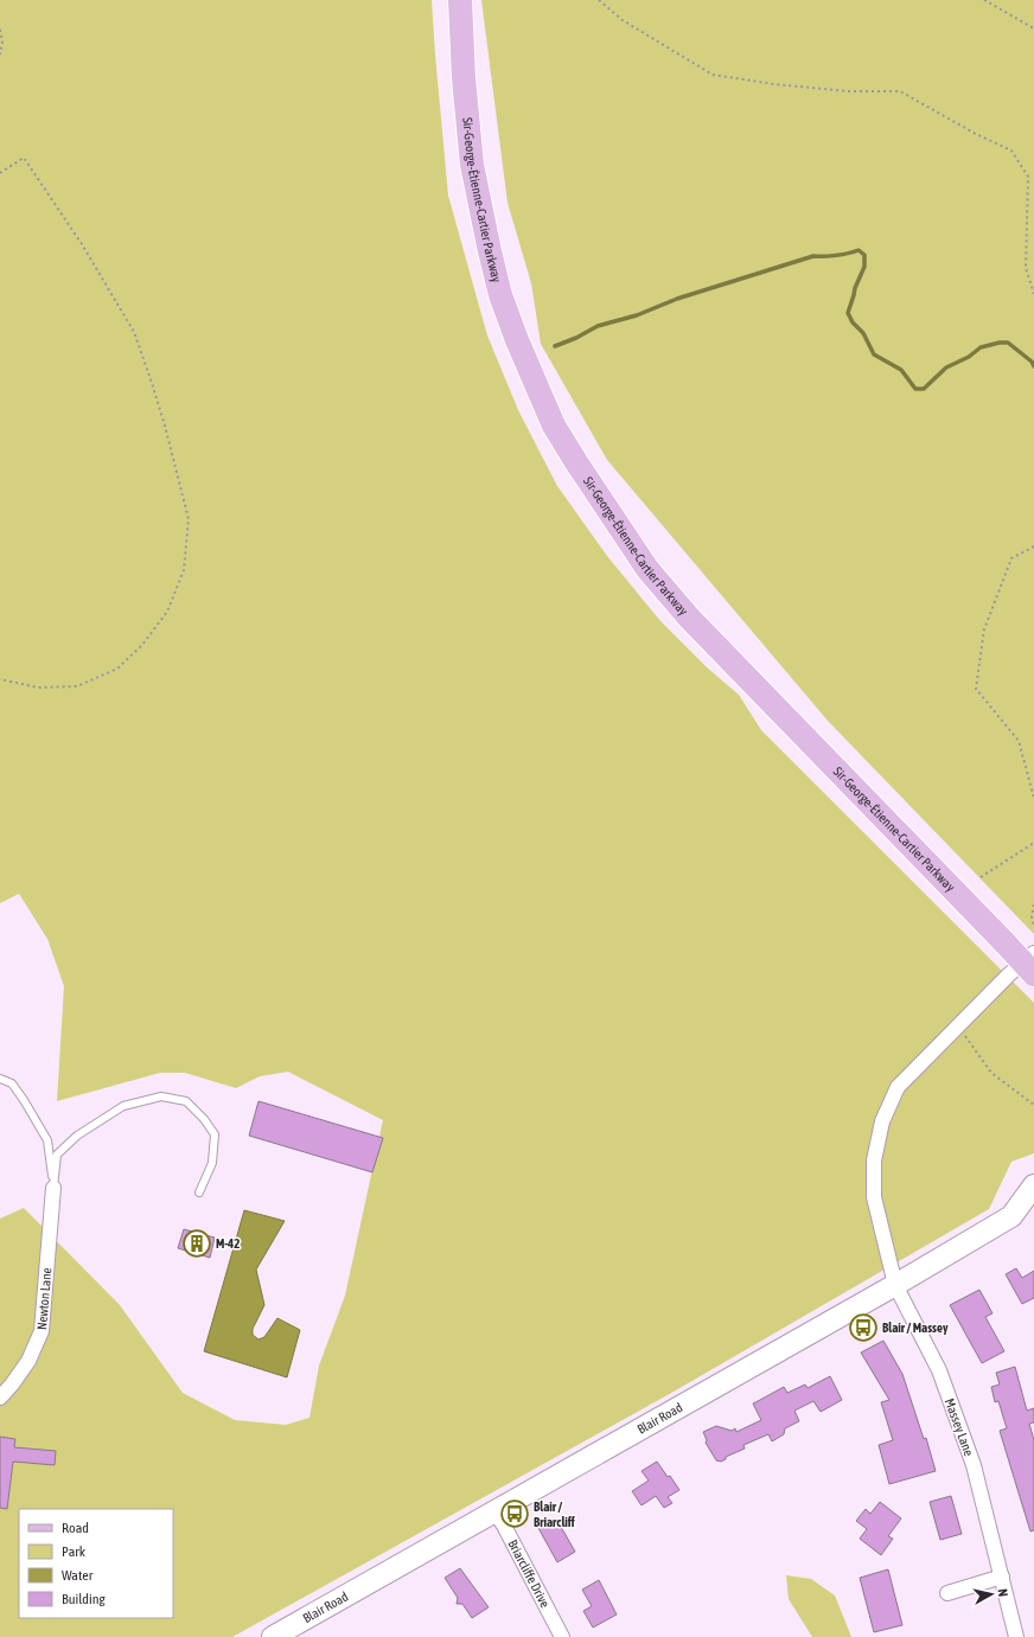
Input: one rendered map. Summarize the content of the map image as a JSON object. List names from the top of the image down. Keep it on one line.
{"streets":{"main road":["Sir-George-Étienne-Cartier Parkway"],"street":["Newton Lane","Blair Road","Massey Lane","Briarcliffe Drive"]},"crossings":[["Blair Road","Massey Lane"],["Blair Road","Briarcliffe Drive"]],"places":{"building":["M-42"],"bus stop":["Blair / Massey","Blair / Briarcliff"]},"legend":["Road","Park","Water","Building"],"north":"right"}
